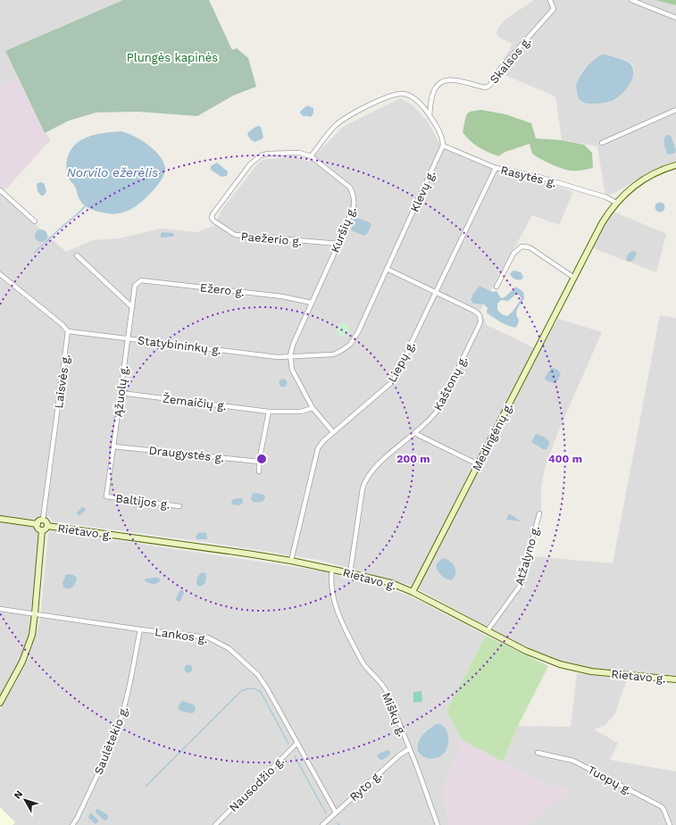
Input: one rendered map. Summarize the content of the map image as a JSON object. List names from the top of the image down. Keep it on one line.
{"streets":{"main road":["Medingėnų g.","Rietavo g."],"street":["Skalsos g.","Rasytės g.","Klevų g.","Kuršių g.","Paežerio g.","Ežero g.","Statybininkų g.","Liepų g.","Laisvės g.","Kaštonų g.","Ąžuolų g.","Žemaičių g.","Draugystės g.","Baltijos g.","Atžalyno g.","Lankos g.","Miškų g.","Saulėtekio g.","Tuopų g.","Nausodžio g.","Ryto g."]},"crossings":[["Rasytės g.","Klevų g."],["Rasytės g.","Liepų g."],["Rasytės g.","Medingėnų g."],["Klevų g.","Kuršių g."],["Klevų g.","Statybininkų g."],["Kuršių g.","Paežerio g."],["Kuršių g.","Ežero g."],["Kuršių g.","Statybininkų g."],["Kuršių g.","Liepų g."],["Kuršių g.","Žemaičių g."],["Ežero g.","Ąžuolų g."],["Statybininkų g.","Laisvės g."],["Statybininkų g.","Ąžuolų g."],["Liepų g.","Kaštonų g."],["Liepų g.","Rietavo g."],["Laisvės g.","Rietavo g."],["Kaštonų g.","Rietavo g."],["Ąžuolų g.","Žemaičių g."],["Ąžuolų g.","Draugystės g."],["Ąžuolų g.","Baltijos g."],["Medingėnų g.","Rietavo g."],["Rietavo g.","Atžalyno g."],["Rietavo g.","Miškų g."],["Lankos g.","Saulėtekio g."],["Lankos g.","Nausodžio g."],["Lankos g.","Ryto g."],["Miškų g.","Ryto g."]],"water":["Norvilo ežerėlis"],"parks":["Plungės kapinės"],"north":"top left","rings":["200 m","400 m"]}
